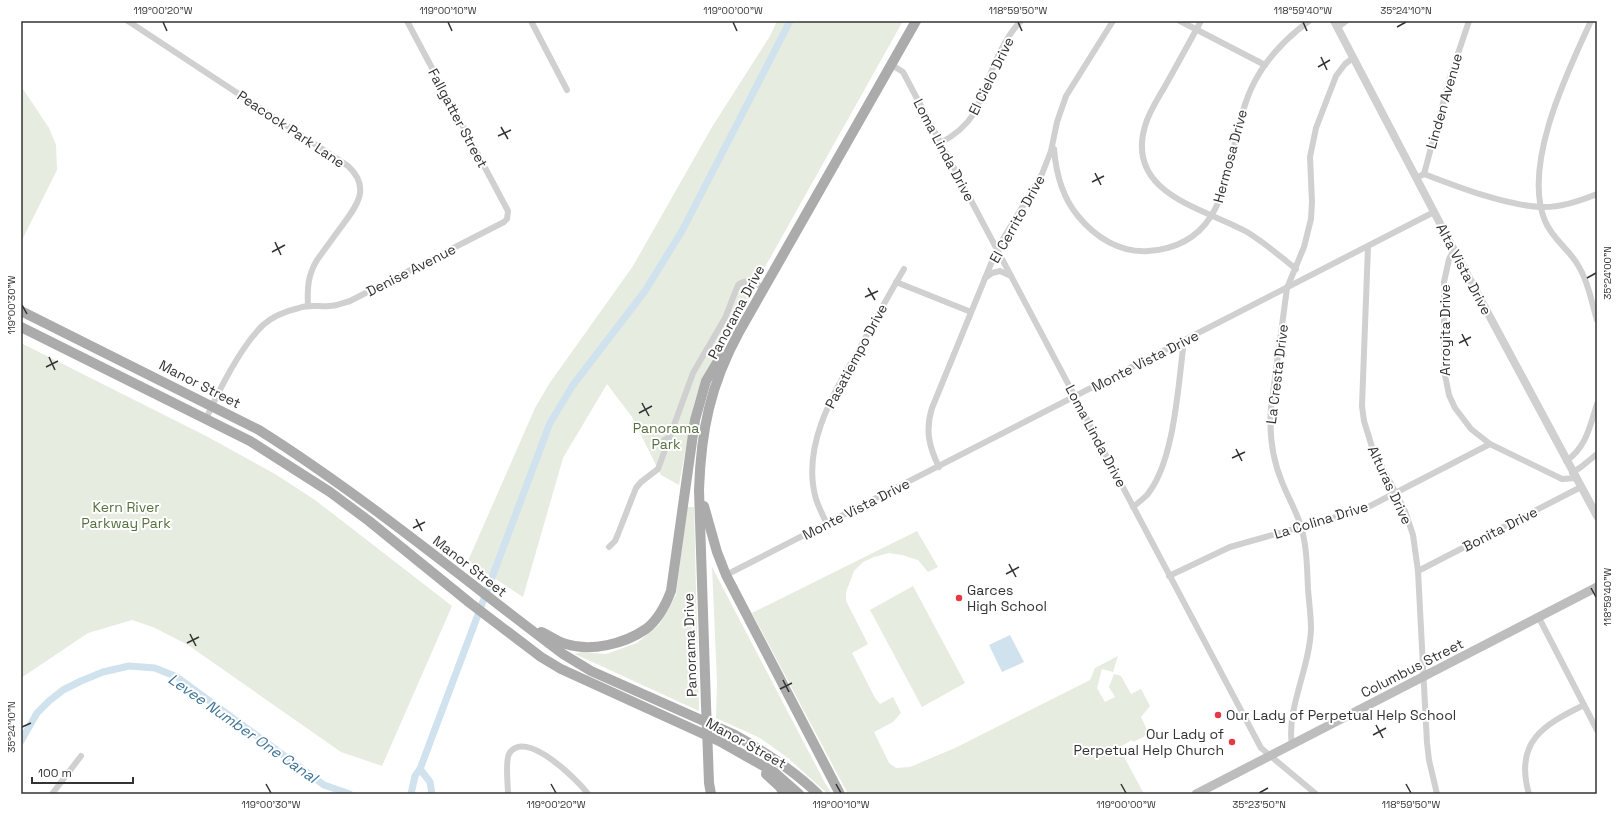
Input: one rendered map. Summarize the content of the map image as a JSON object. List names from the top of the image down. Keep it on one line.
{"streets":{"main road":["Panorama Drive","Manor Street","Columbus Street"],"street":["El Cielo Drive","Linden Avenue","Fallgatter Street","Peacock Park Lane","Loma Linda Drive","Hermosa Drive","El Cerrito Drive","Alta Vista Drive","Denise Avenue","Arroyita Drive","Pasatiempo Drive","Monte Vista Drive","La Cresta Drive","Alturas Drive","La Colina Drive","Bonita Drive"]},"crossings":[["El Cielo Drive","Loma Linda Drive"],["Linden Avenue","Alta Vista Drive"],["Fallgatter Street","Denise Avenue"],["Peacock Park Lane","Denise Avenue"],["Loma Linda Drive","El Cerrito Drive"],["Loma Linda Drive","Panorama Drive"],["Loma Linda Drive","Monte Vista Drive"],["Loma Linda Drive","La Colina Drive"],["Loma Linda Drive","Columbus Street"],["Hermosa Drive","El Cerrito Drive"],["El Cerrito Drive","Monte Vista Drive"],["Alta Vista Drive","Arroyita Drive"],["Alta Vista Drive","Monte Vista Drive"],["Alta Vista Drive","La Cresta Drive"],["Alta Vista Drive","Bonita Drive"],["Arroyita Drive","La Colina Drive"],["Pasatiempo Drive","Monte Vista Drive"],["Monte Vista Drive","La Cresta Drive"],["Monte Vista Drive","Alturas Drive"],["La Cresta Drive","La Colina Drive"],["La Cresta Drive","Columbus Street"],["Alturas Drive","La Colina Drive"],["Alturas Drive","Bonita Drive"],["Alturas Drive","Columbus Street"]],"water":["Levee Number One Canal"],"parks":["Panorama Park","Kern River Parkway Park"],"places":["Garces High School","Our Lady of Perpetual Help School","Our Lady of Perpetual Help Church"],"scale_bar":"100 m","coordinates":["119°00'20\"W","119°00'10\"W","119°00'00\"W","118°59'50\"W","118°59'40\"W","35°24'10\"N","35°24'00\"N","119°00'30\"W","35°23'50\"N"]}
